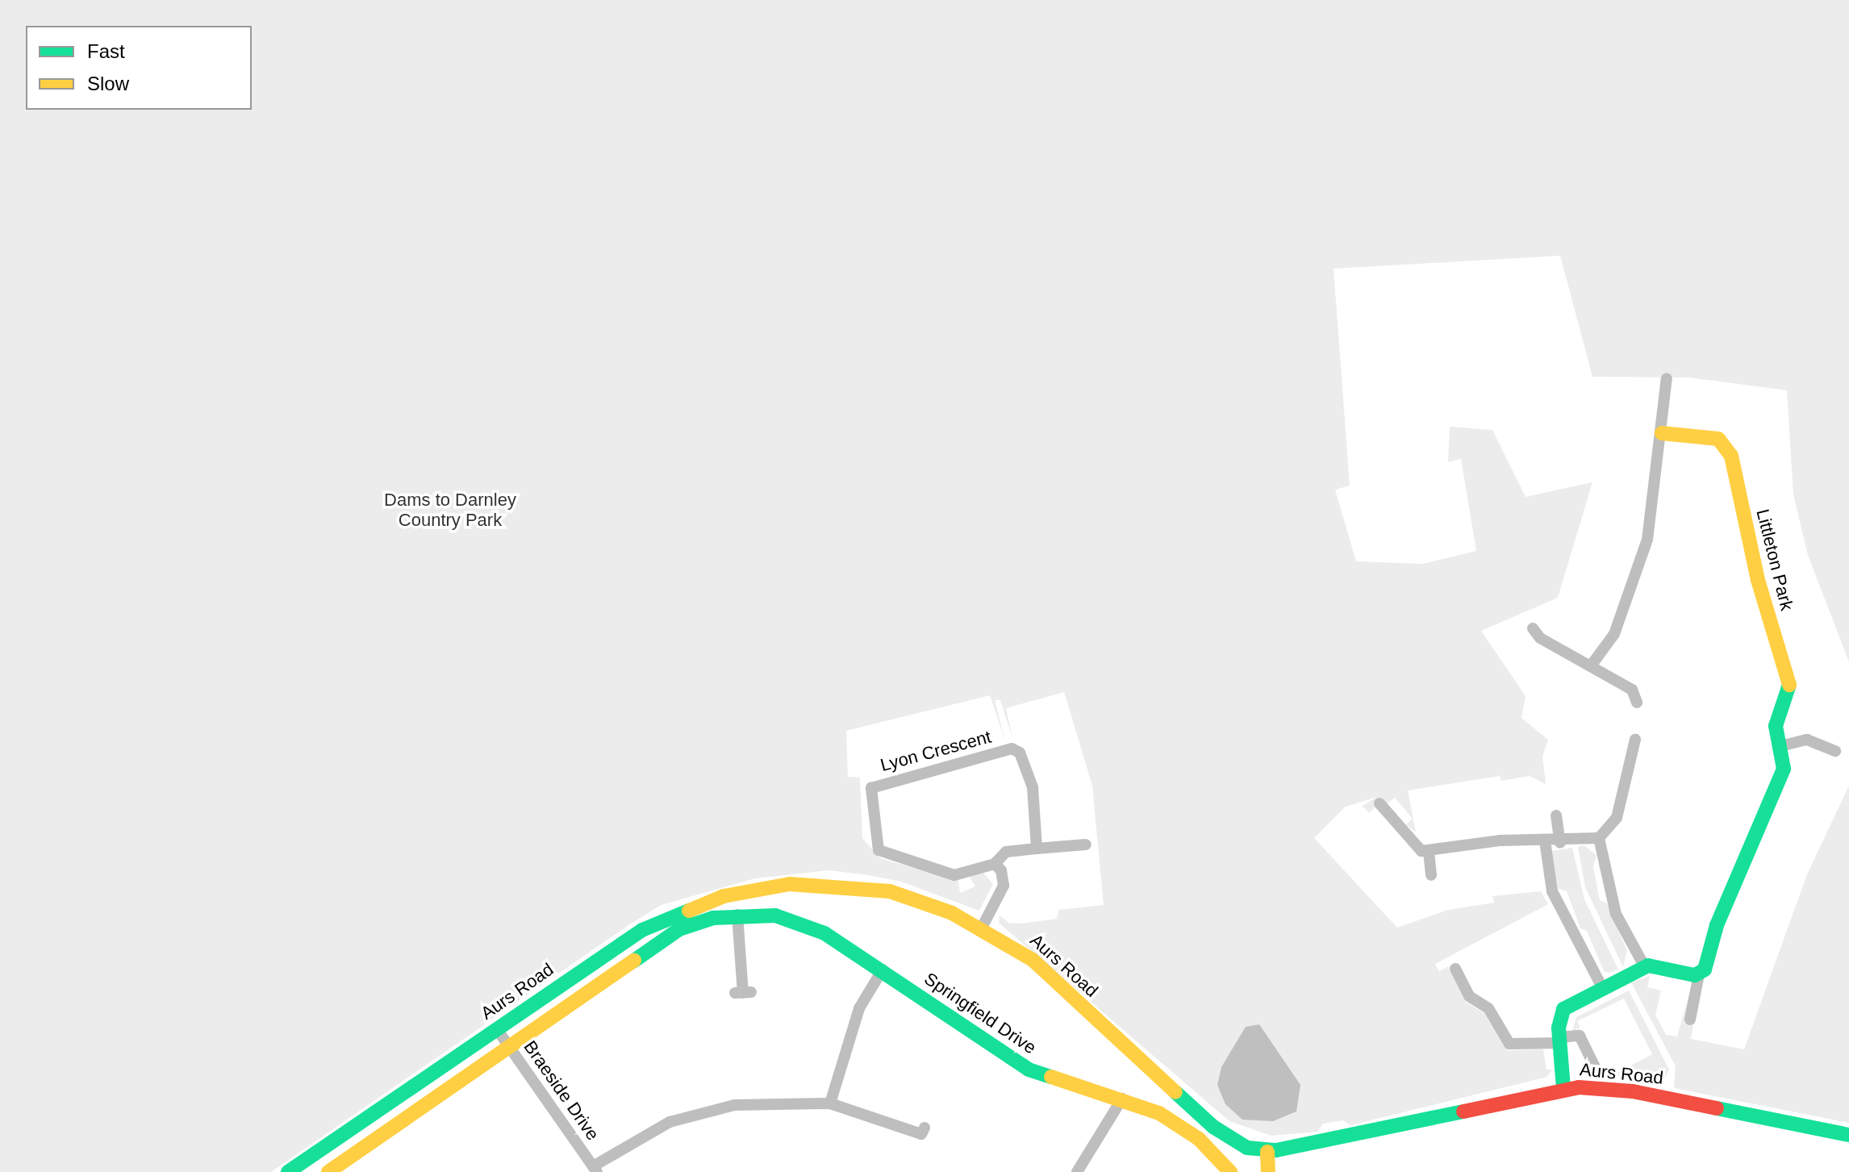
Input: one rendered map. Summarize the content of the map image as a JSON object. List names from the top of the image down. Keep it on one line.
{"streets":{"street":["Littleton Park","Lyon Crescent","Aurs Road","Springfield Drive","Braeside Drive"]},"crossings":[["Aurs Road","Braeside Drive"],["Springfield Drive","Braeside Drive"]],"parks":["Dams to Darnley Country Park"],"legend":["Fast","Slow"]}
